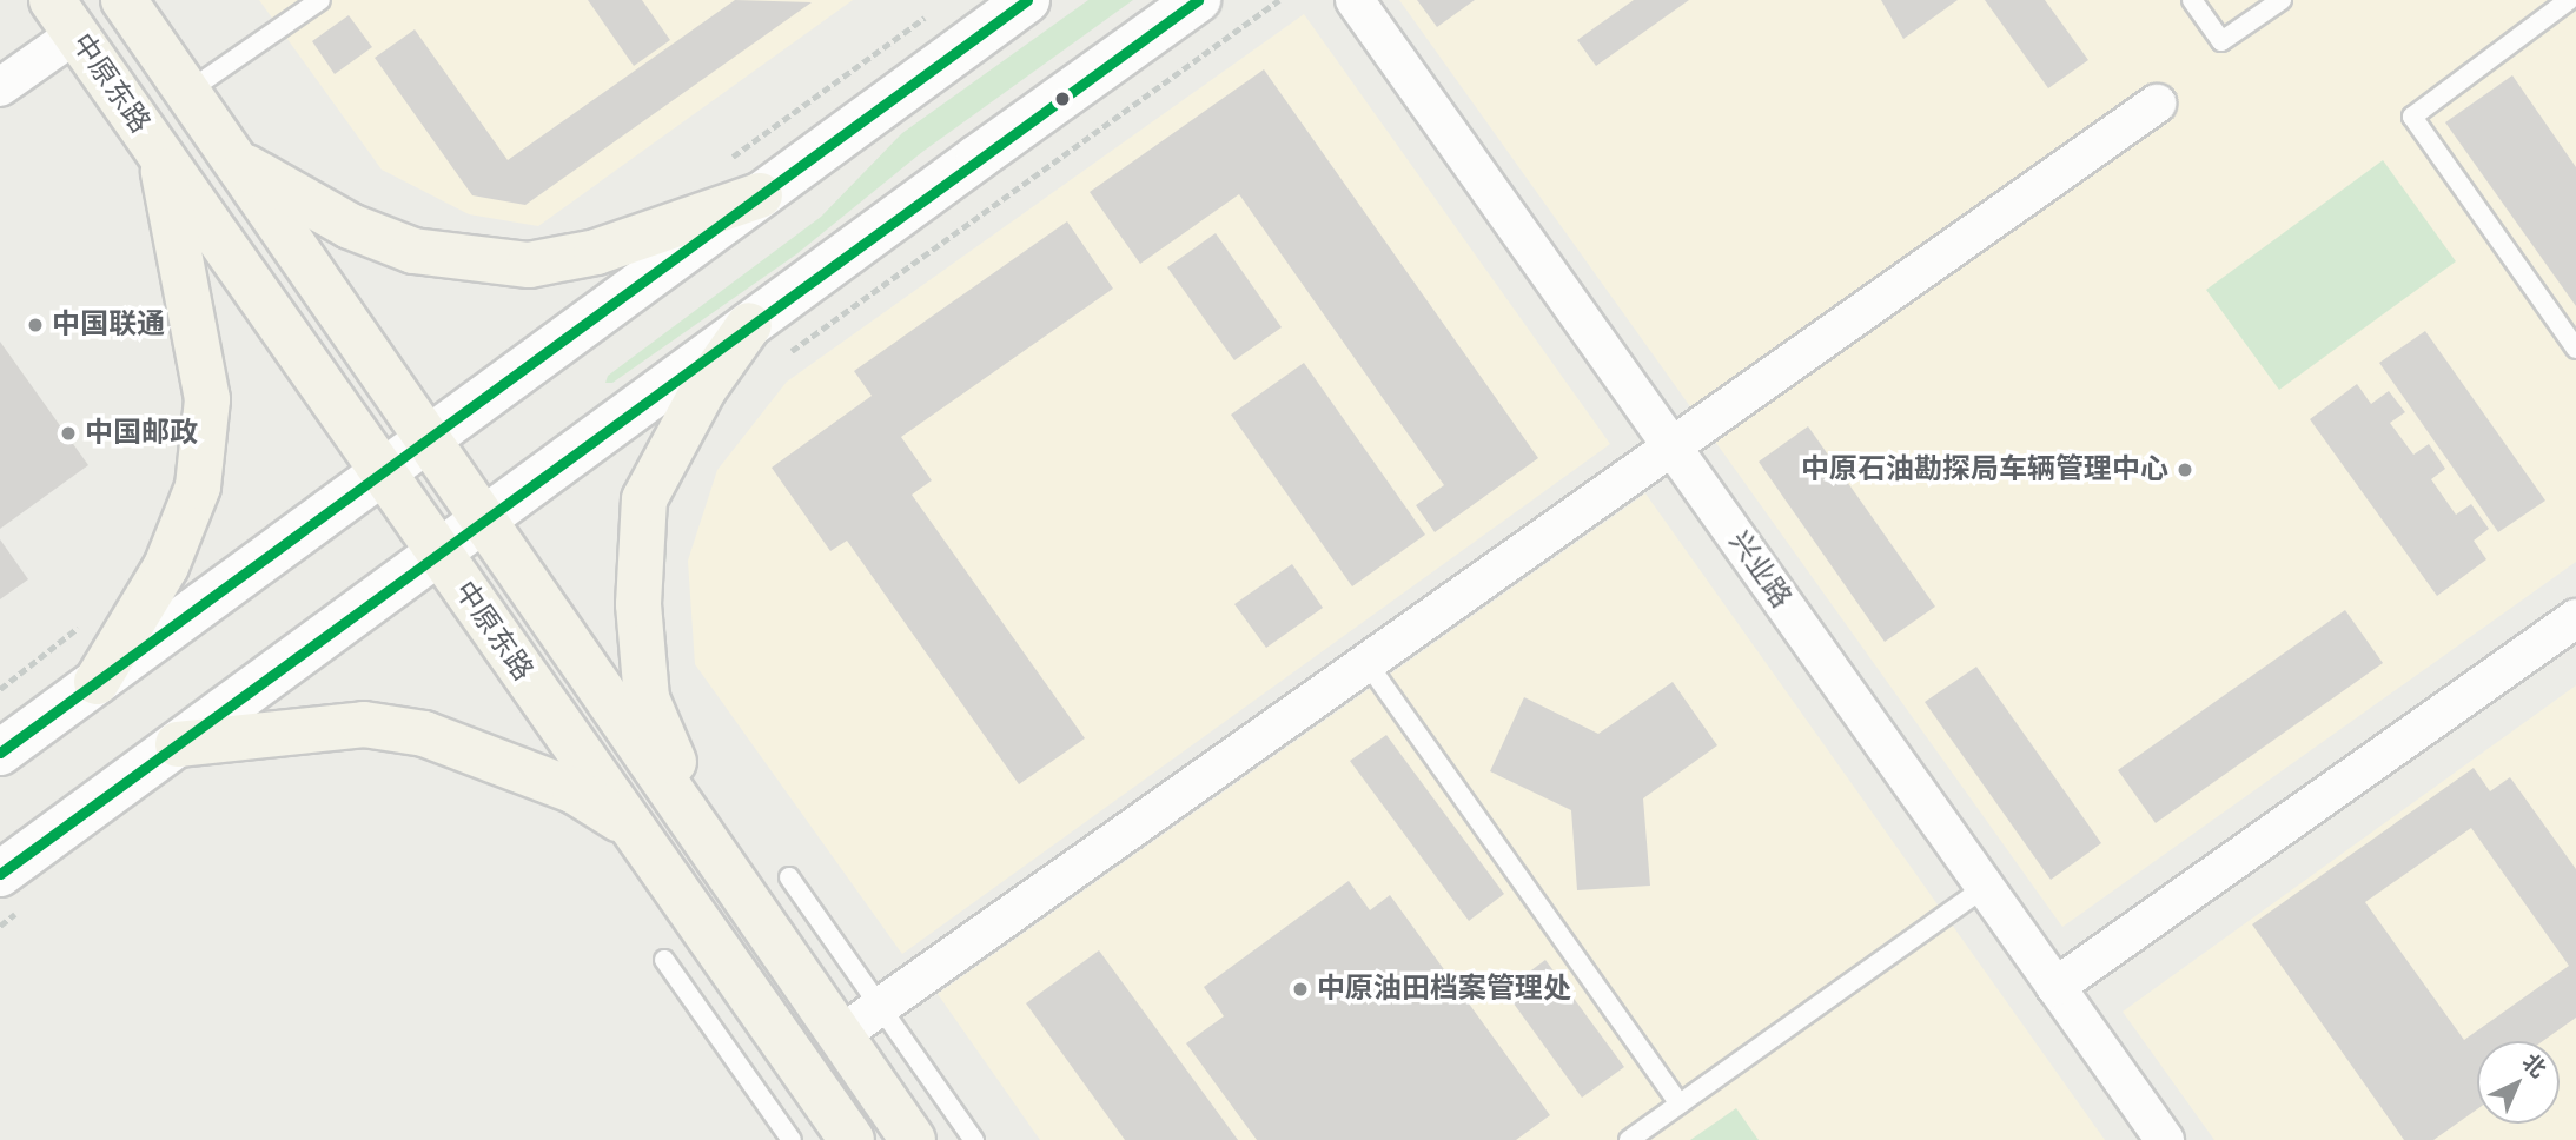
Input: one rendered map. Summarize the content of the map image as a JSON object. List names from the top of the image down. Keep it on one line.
{"streets":{"main road":["中原东路"],"street":["兴业路"]},"places":["中国联通","中国邮政","中原石油勘探局车辆管理中心","中原油田档案管理处"],"north":"top right"}
